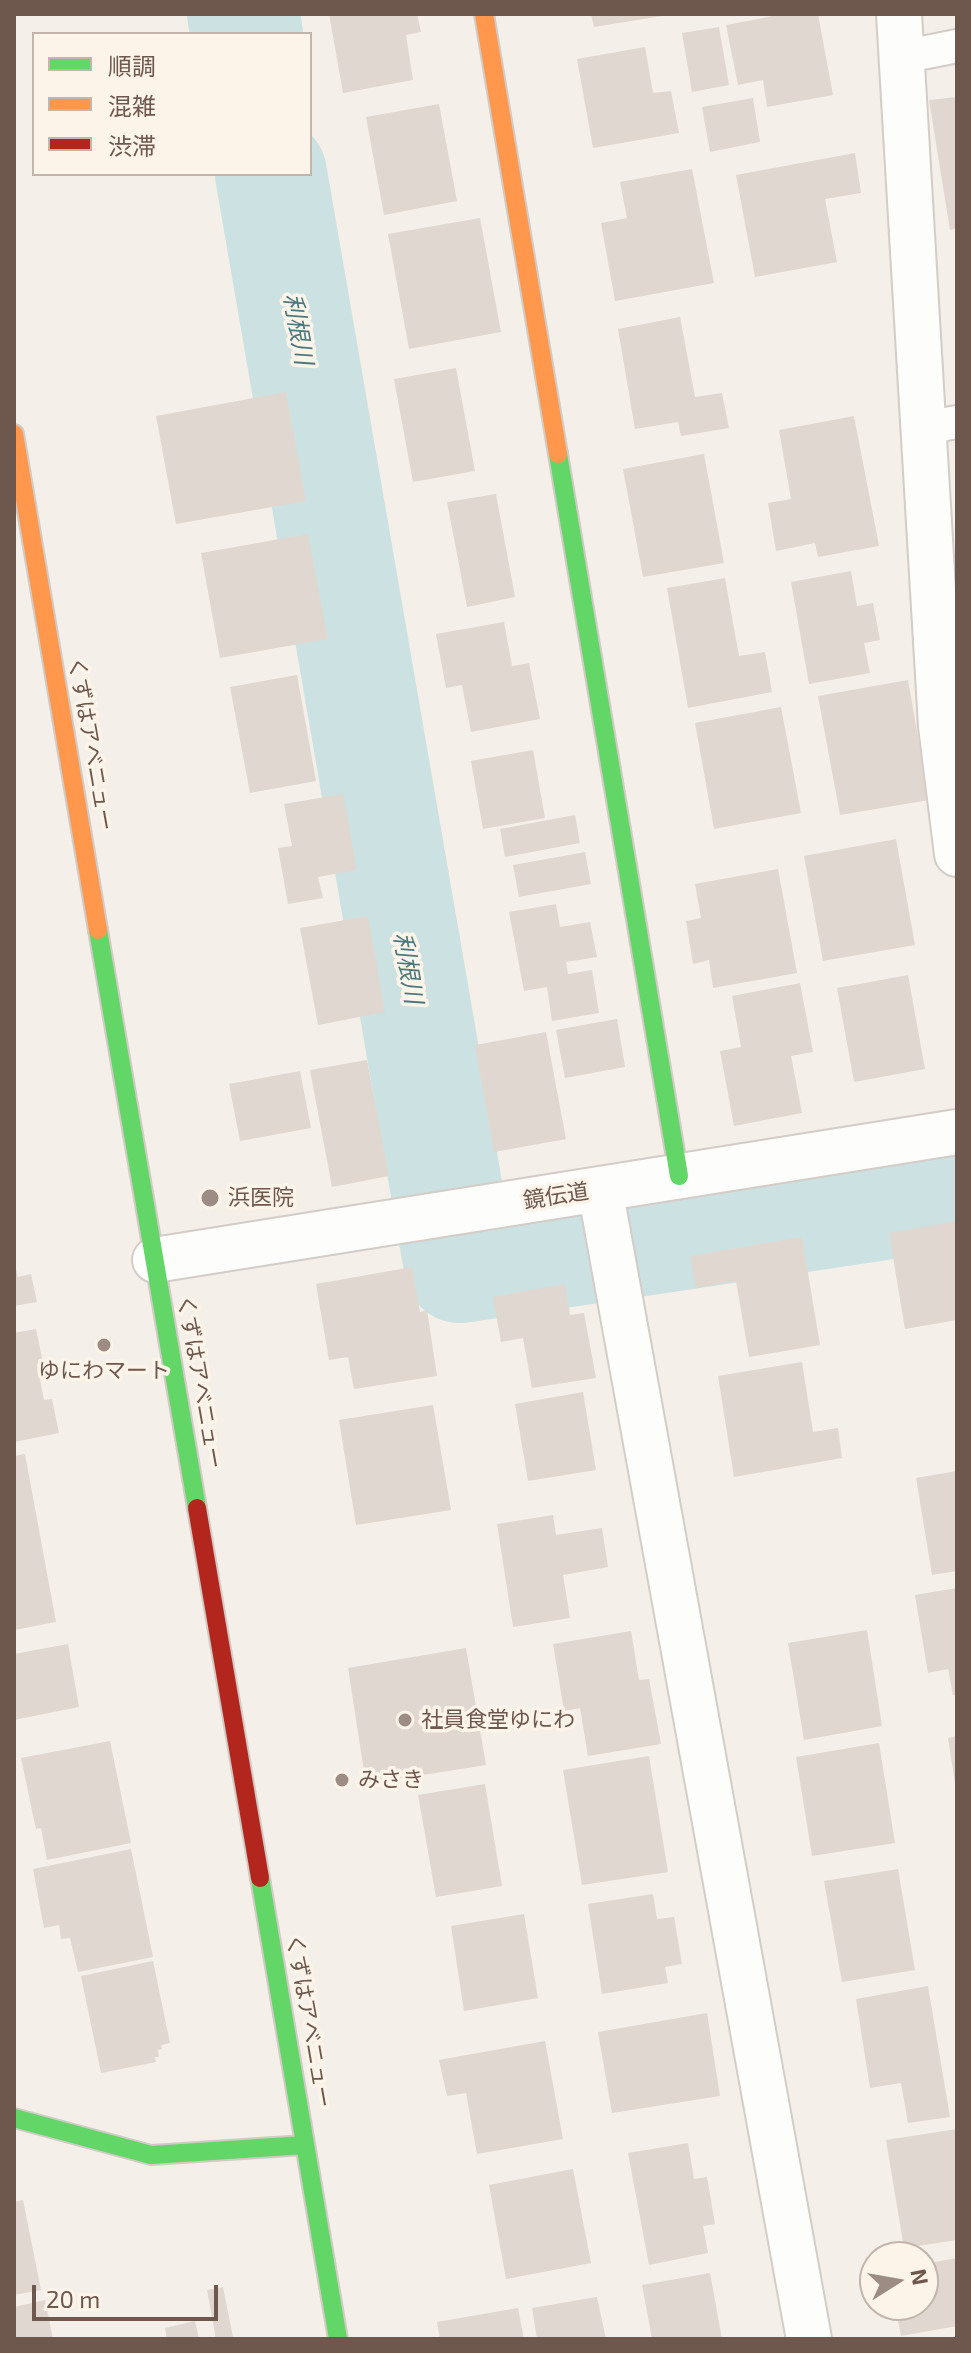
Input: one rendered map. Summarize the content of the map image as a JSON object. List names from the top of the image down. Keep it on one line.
{"streets":{"street":["くずはアベニュー","鏡伝道"]},"crossings":[["くずはアベニュー","鏡伝道"]],"water":["利根川"],"places":["浜医院","ゆにわマート","社員食堂ゆにわ","みさき"],"legend":["順調","混雑","渋滞"],"scale_bar":"20 m","north":"right"}
